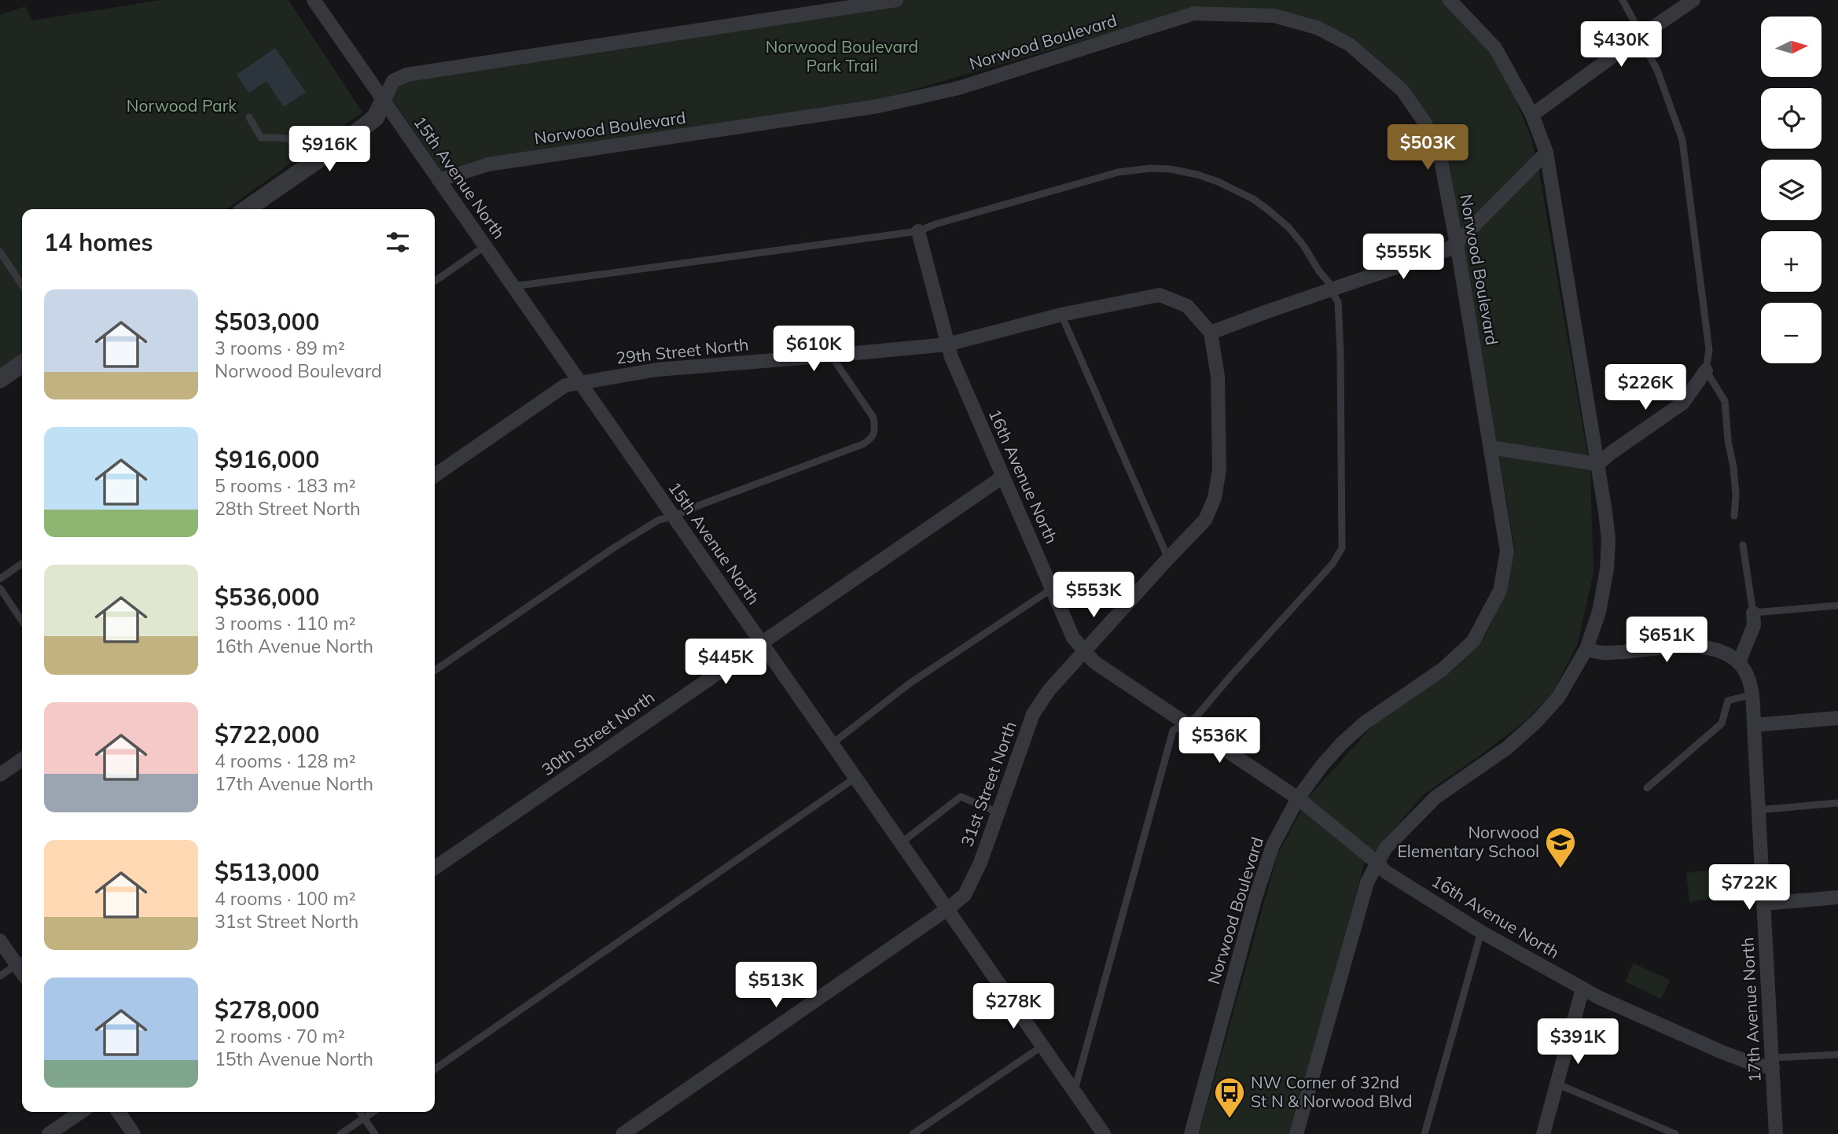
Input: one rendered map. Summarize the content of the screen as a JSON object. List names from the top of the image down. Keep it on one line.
{"streets":{"street":["Norwood Boulevard","15th Avenue North","29th Street North","16th Avenue North","30th Street North","31st Street North","17th Avenue North"]},"crossings":[["Norwood Boulevard","15th Avenue North"],["Norwood Boulevard","16th Avenue North"],["15th Avenue North","29th Street North"],["15th Avenue North","30th Street North"],["15th Avenue North","31st Street North"],["29th Street North","16th Avenue North"],["29th Street North","31st Street North"],["16th Avenue North","30th Street North"],["16th Avenue North","31st Street North"],["16th Avenue North","17th Avenue North"]],"parks":["Norwood Boulevard Park Trail","Norwood Park"],"places":{"school or university":["Norwood Elementary School"],"bus stop":["NW Corner of 32nd St N & Norwood Blvd"]},"north":"right","page":{"map_buttons":["+","−"],"price":["$430K","$503K","$916K","$555K","$610K","$226K","$553K","$651K","$445K","$536K","$722K","$513K","$278K","$391K"],"heading":"14 homes","list":[{"name":"$503,000","note":"3 rooms · 89 m² · Norwood Boulevard"},{"name":"$916,000","note":"5 rooms · 183 m² · 28th Street North"},{"name":"$536,000","note":"3 rooms · 110 m² · 16th Avenue North"},{"name":"$722,000","note":"4 rooms · 128 m² · 17th Avenue North"},{"name":"$513,000","note":"4 rooms · 100 m² · 31st Street North"},{"name":"$278,000","note":"2 rooms · 70 m² · 15th Avenue North"}]}}
